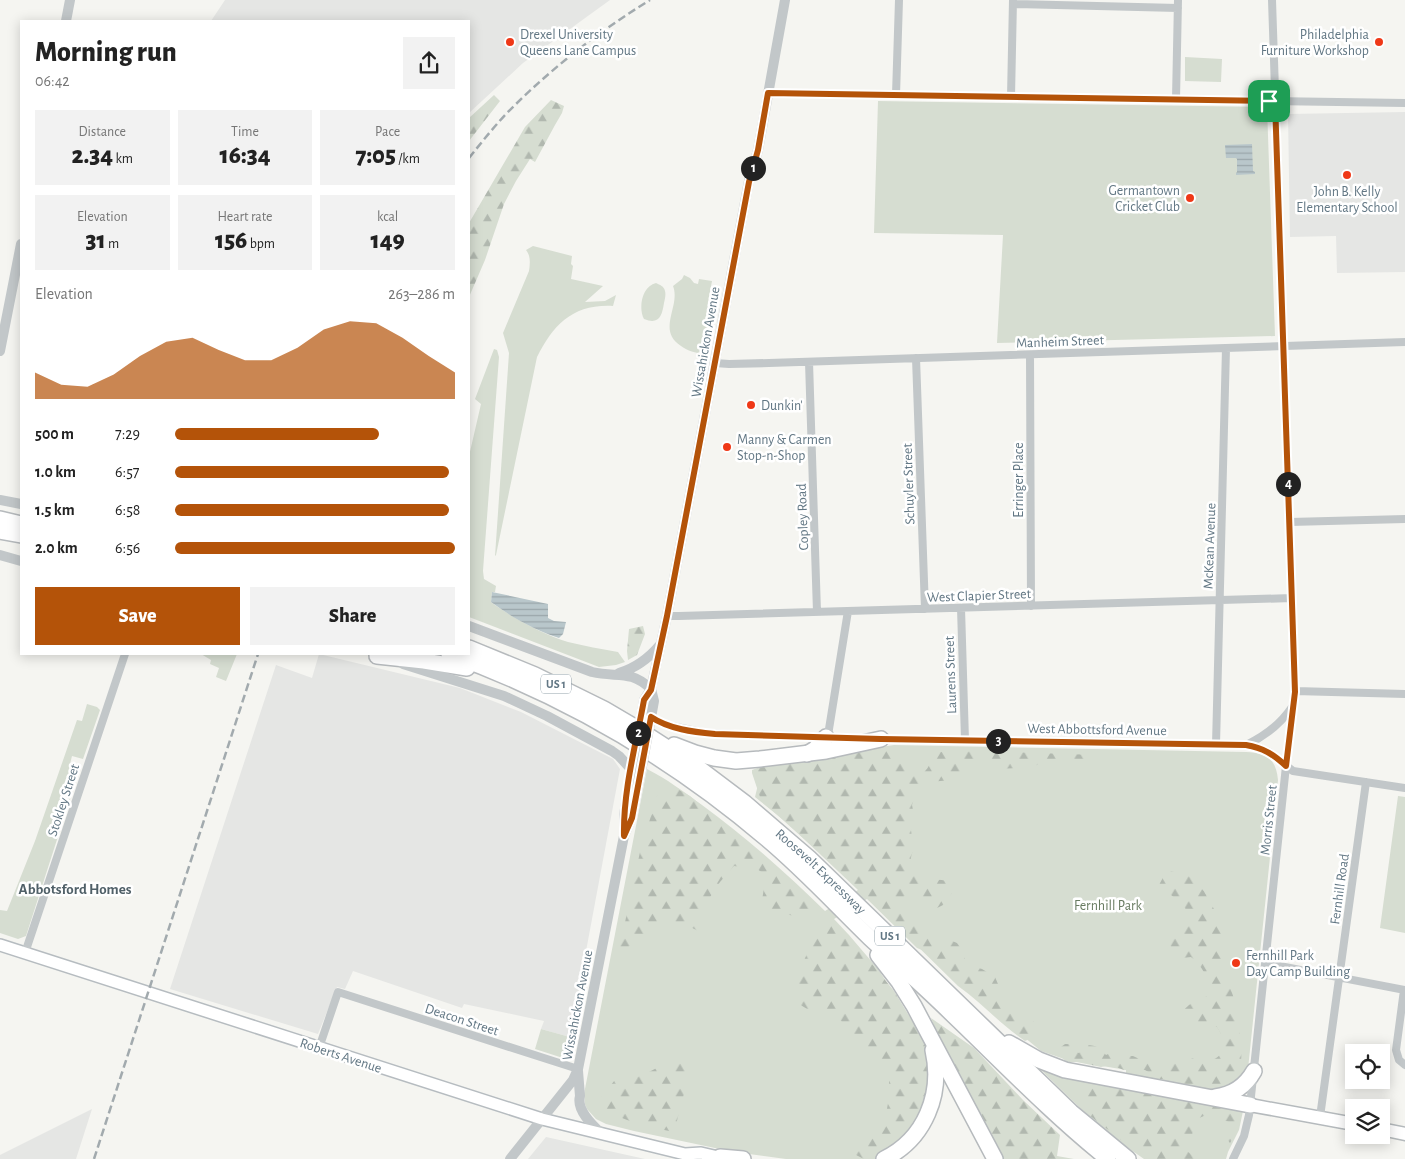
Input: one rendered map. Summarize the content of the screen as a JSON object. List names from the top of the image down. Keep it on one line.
{"streets":{"highway":["US 1","Roosevelt Expressway"],"main road":["Roberts Avenue"],"street":["Manheim Street","Wissahickon Avenue","Erringer Place","Schuyler Street","Copley Road","McKean Avenue","West Clapier Street","Laurens Street","West Abbottsford Avenue","Stokley Street","Morris Street","Fernhill Road","Deacon Street"]},"crossings":[["Manheim Street","Wissahickon Avenue"],["Manheim Street","Erringer Place"],["Manheim Street","Schuyler Street"],["Manheim Street","Copley Road"],["Manheim Street","McKean Avenue"],["Manheim Street","Morris Street"],["Wissahickon Avenue","West Clapier Street"],["Wissahickon Avenue","West Abbottsford Avenue"],["Wissahickon Avenue","Deacon Street"],["Wissahickon Avenue","Roberts Avenue"],["Erringer Place","West Clapier Street"],["Schuyler Street","West Clapier Street"],["Copley Road","West Clapier Street"],["McKean Avenue","West Clapier Street"],["McKean Avenue","West Abbottsford Avenue"],["West Clapier Street","Laurens Street"],["West Clapier Street","Morris Street"],["Laurens Street","West Abbottsford Avenue"],["West Abbottsford Avenue","Morris Street"],["West Abbottsford Avenue","Fernhill Road"],["Stokley Street","Roberts Avenue"],["Deacon Street","Roberts Avenue"]],"districts":["Abbotsford Homes"],"parks":["Fernhill Park"],"places":["Drexel University Queens Lane Campus","Philadelphia Furniture Workshop","John B. Kelly Elementary School","Germantown Cricket Club","Dunkin'","Manny & Carmen Stop-n-Shop","Fernhill Park Day Camp Building"],"page":{"heading":["Morning run","06:42"],"stats":[["Distance","2.34 km"],["Time","16:34"],["Pace","7:05 /km"],["Elevation","31 m"],["Heart rate","156 bpm"],["kcal","149"]],"pins":["1","4","2","3"],"chart":["Elevation","263–286 m"],"list":[{"name":"500 m","note":"7:29"},{"name":"1.0 km","note":"6:57"},{"name":"1.5 km","note":"6:58"},{"name":"2.0 km","note":"6:56"}],"buttons":["Save","Share"]}}
